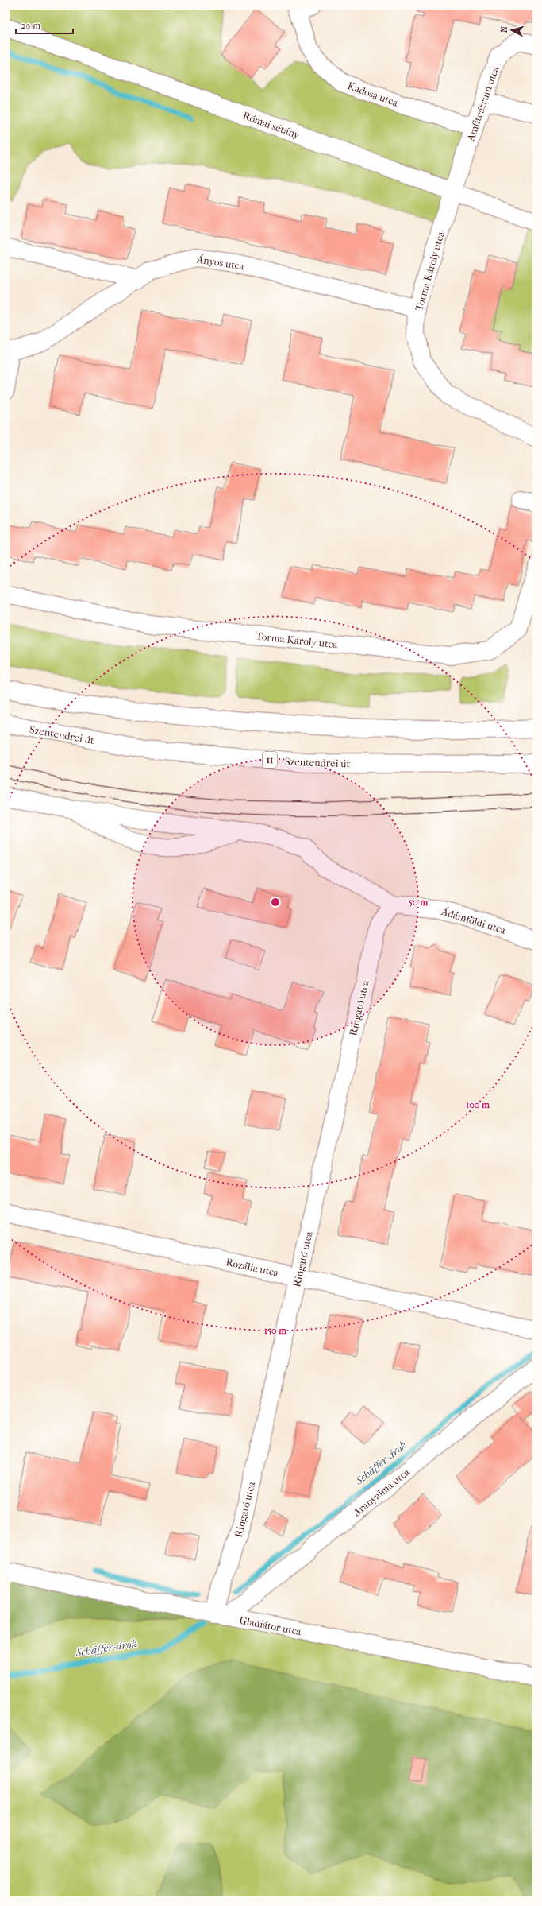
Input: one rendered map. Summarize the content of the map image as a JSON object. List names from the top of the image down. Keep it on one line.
{"streets":{"street":["Kadosa utca","Amfiteátrum utca","Római sétány","Ányos utca","Torma Károly utca","Szentendrei út","11","Ádámföldi utca","Ringató utca","Rozália utca","Aranyalma utca","Gladiátor utca"]},"crossings":[["Kadosa utca","Amfiteátrum utca"],["Amfiteátrum utca","Római sétány"],["Amfiteátrum utca","Torma Károly utca"],["Római sétány","Torma Károly utca"],["Ányos utca","Torma Károly utca"],["Ádámföldi utca","Ringató utca"],["Ringató utca","Rozália utca"],["Ringató utca","Aranyalma utca"],["Ringató utca","Gladiátor utca"],["Aranyalma utca","Gladiátor utca"]],"water":["Schäffer-árok"],"scale_bar":"20 m","north":"left","rings":["50 m","100 m","150 m"]}
